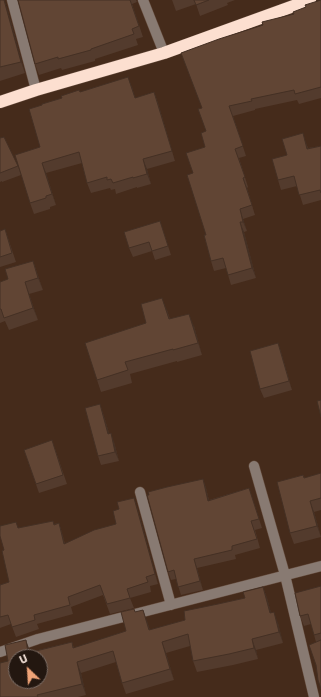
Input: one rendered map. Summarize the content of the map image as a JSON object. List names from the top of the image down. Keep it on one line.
{"north":"top left"}
